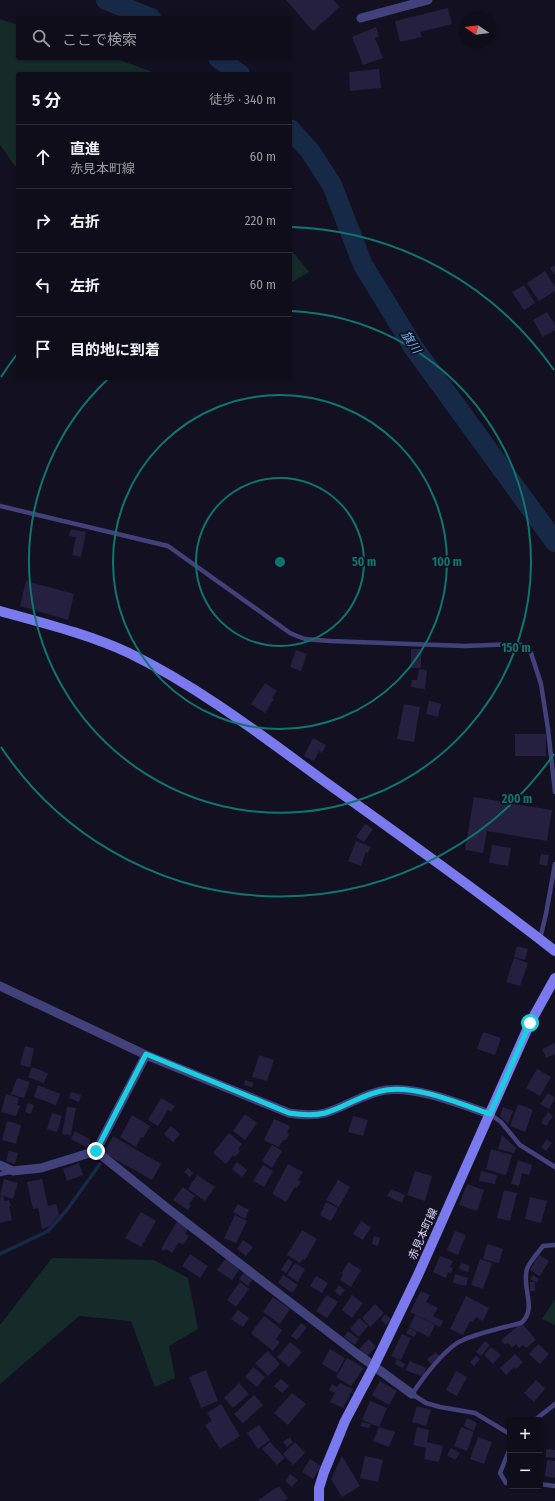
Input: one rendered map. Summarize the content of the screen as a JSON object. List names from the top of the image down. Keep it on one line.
{"streets":{"street":["赤見本町線"]},"water":["旗川"],"north":"left","page":{"search":"ここで検索","heading":["5 分","徒歩 · 340 m"],"list":[["直進","赤見本町線","60 m"],["右折","220 m"],["左折","60 m"],"目的地に到着"],"map_buttons":["+","−"]},"rings":["50 m","100 m","150 m","200 m"]}
